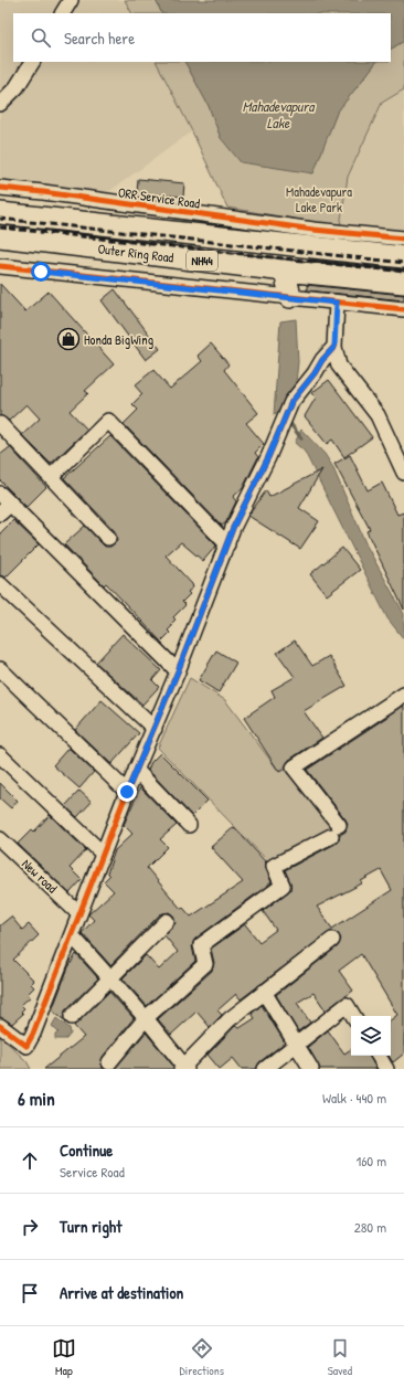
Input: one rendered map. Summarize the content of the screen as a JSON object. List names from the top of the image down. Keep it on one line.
{"streets":{"highway":["Outer Ring Road","NH44"],"street":["ORR Service Road","New road"]},"water":["Mahadevapura Lake"],"parks":["Mahadevapura Lake Park"],"places":{"shop":["Honda BigWing"]},"page":{"search":"Search here","heading":["6 min","Walk · 440 m"],"list":[["Continue","Service Road","160 m"],["Turn right","280 m"],"Arrive at destination"],"nav":["Map","Directions","Saved"]}}
